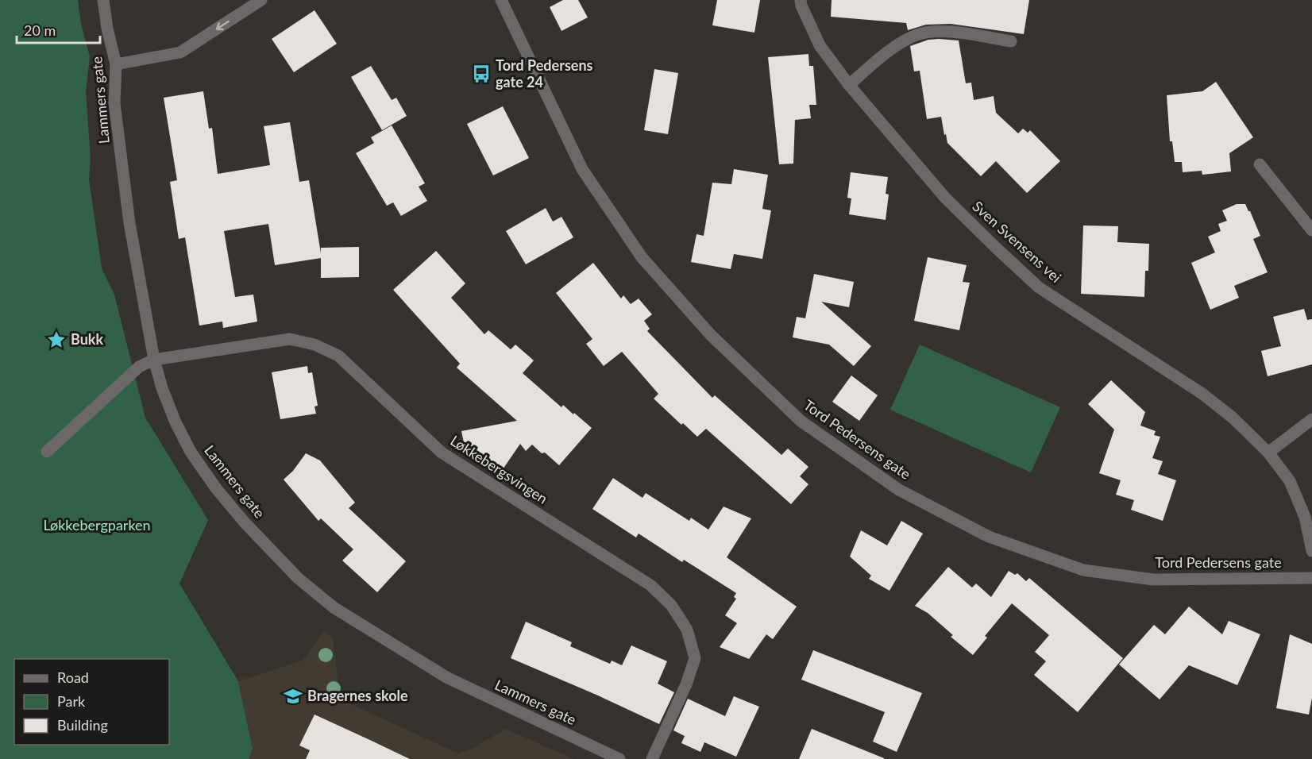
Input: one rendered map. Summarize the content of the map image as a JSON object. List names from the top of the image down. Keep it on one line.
{"streets":{"street":["Lammers gate","Sven Svensens vei","Tord Pedersens gate","Løkkebergsvingen"]},"crossings":[["Lammers gate","Løkkebergsvingen"]],"parks":["Løkkebergparken"],"places":{"bus stop":["Tord Pedersens gate 24"],"place":["Bukk"],"school or university":["Bragernes skole"]},"legend":["Road","Park","Building"],"scale_bar":"20 m"}
